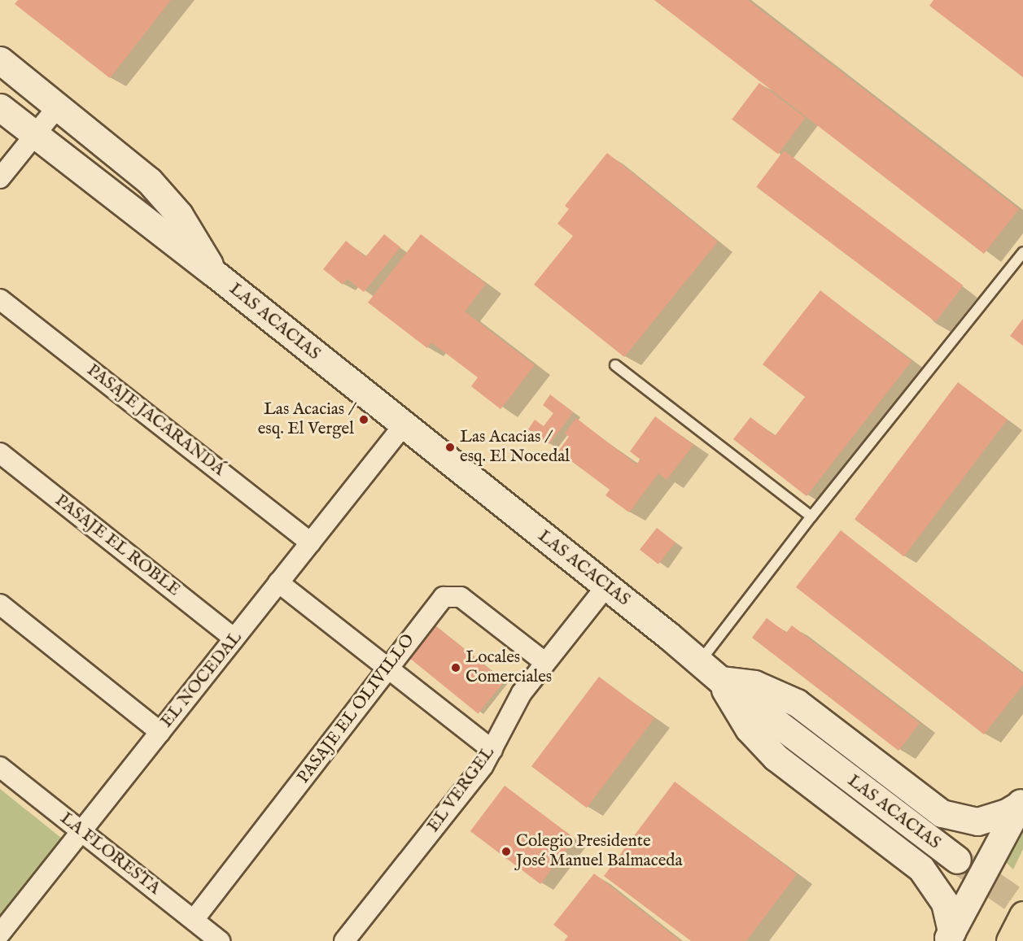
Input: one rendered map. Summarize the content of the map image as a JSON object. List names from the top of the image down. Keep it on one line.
{"streets":{"main road":["LAS ACACIAS"],"street":["PASAJE JACARANDÁ","PASAJE EL ROBLE","EL NOCEDAL","PASAJE EL OLIVILLO","EL VERGEL","LA FLORESTA"]},"crossings":[["LAS ACACIAS","EL NOCEDAL"],["LAS ACACIAS","EL VERGEL"],["PASAJE JACARANDÁ","EL NOCEDAL"],["PASAJE EL ROBLE","EL NOCEDAL"],["EL NOCEDAL","LA FLORESTA"],["PASAJE EL OLIVILLO","EL VERGEL"],["PASAJE EL OLIVILLO","LA FLORESTA"]],"places":["Las Acacias / esq. El Vergel","Las Acacias / esq. El Nocedal","Locales Comerciales","Colegio Presidente José Manuel Balmaceda"]}
